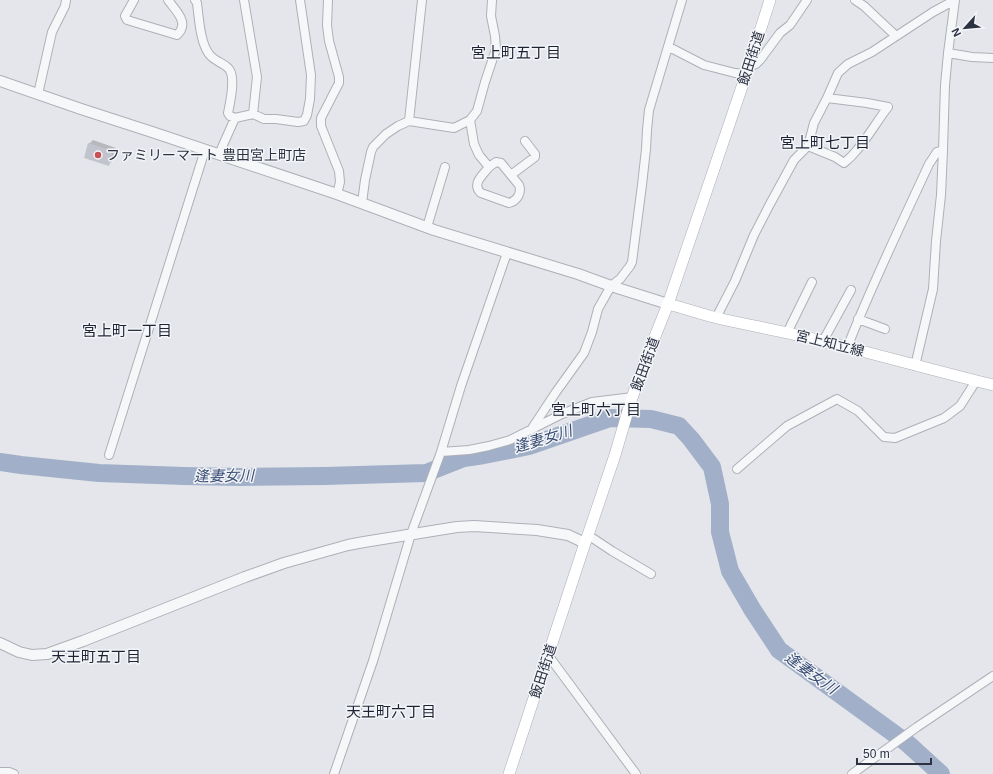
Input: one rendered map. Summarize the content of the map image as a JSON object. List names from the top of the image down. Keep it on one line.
{"streets":{"main road":["飯田街道","宮上知立線"]},"crossings":[["飯田街道","宮上知立線"]],"districts":["宮上町五丁目","宮上町七丁目","宮上町一丁目","宮上町六丁目","天王町五丁目","天王町六丁目"],"water":["逢妻女川"],"places":["ファミリーマート 豊田宮上町店"],"scale_bar":"50 m","north":"bottom left"}
